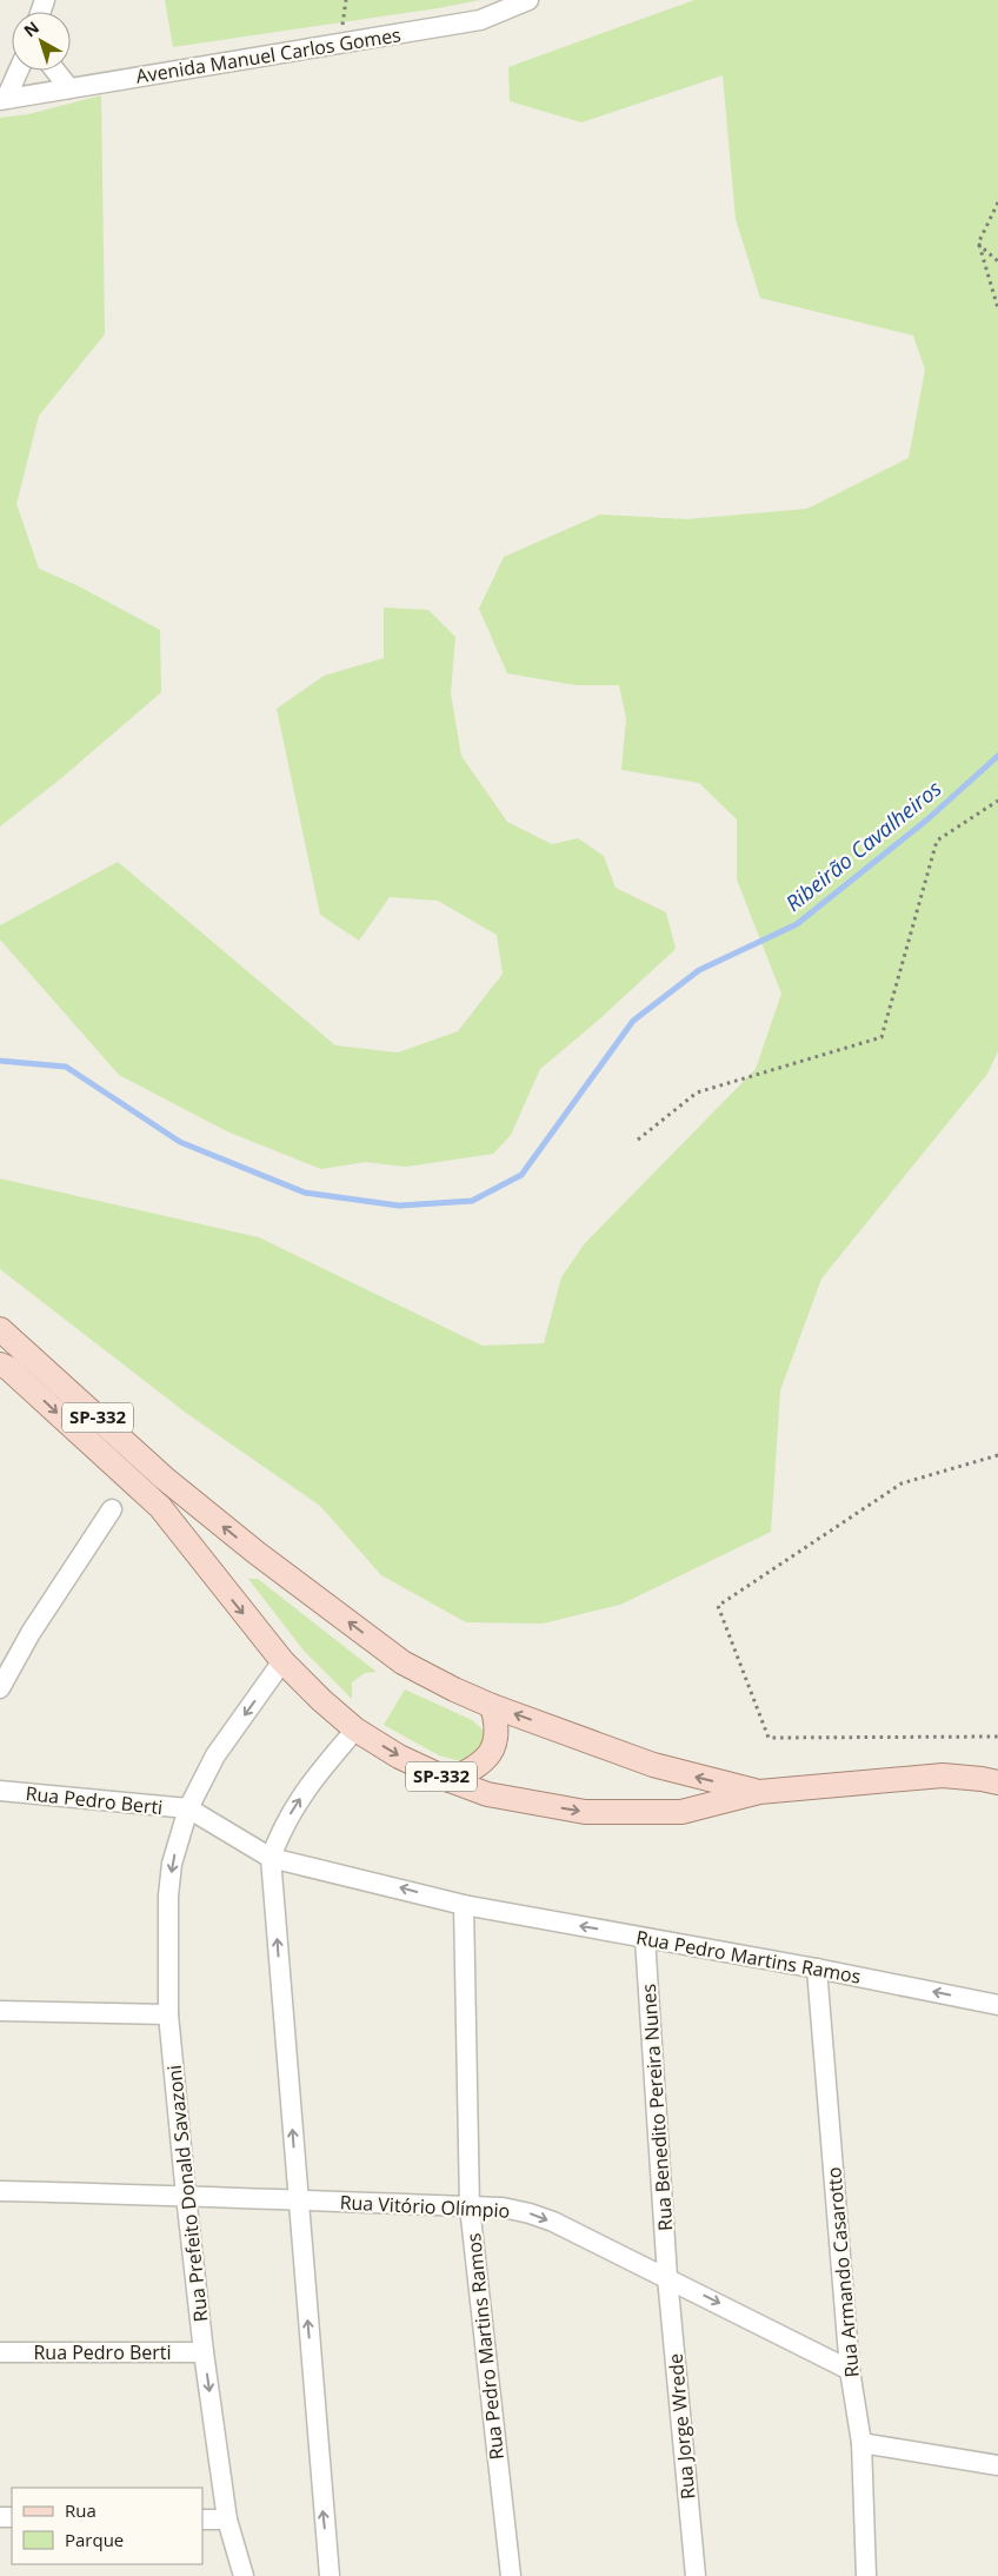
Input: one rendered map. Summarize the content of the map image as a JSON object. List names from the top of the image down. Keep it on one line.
{"streets":{"main road":["SP-332"],"street":["Avenida Manuel Carlos Gomes","Rua Pedro Berti","Rua Pedro Martins Ramos","Rua Benedito Pereira Nunes","Rua Prefeito Donald Savazoni","Rua Vitório Olímpio","Rua Armando Casarotto","Rua Jorge Wrede"]},"crossings":[["SP-332","Rua Prefeito Donald Savazoni"],["Rua Pedro Berti","Rua Pedro Martins Ramos"],["Rua Pedro Berti","Rua Prefeito Donald Savazoni"],["Rua Pedro Martins Ramos","Rua Benedito Pereira Nunes"],["Rua Pedro Martins Ramos","Rua Prefeito Donald Savazoni"],["Rua Pedro Martins Ramos","Rua Vitório Olímpio"],["Rua Pedro Martins Ramos","Rua Armando Casarotto"],["Rua Benedito Pereira Nunes","Rua Vitório Olímpio"],["Rua Benedito Pereira Nunes","Rua Jorge Wrede"],["Rua Prefeito Donald Savazoni","Rua Vitório Olímpio"],["Rua Vitório Olímpio","Rua Armando Casarotto"],["Rua Vitório Olímpio","Rua Jorge Wrede"]],"one_way":["Rua Pedro Martins Ramos","Rua Vitório Olímpio"],"water":["Ribeirão Cavalheiros"],"legend":["Rua","Parque"],"north":"top left"}
